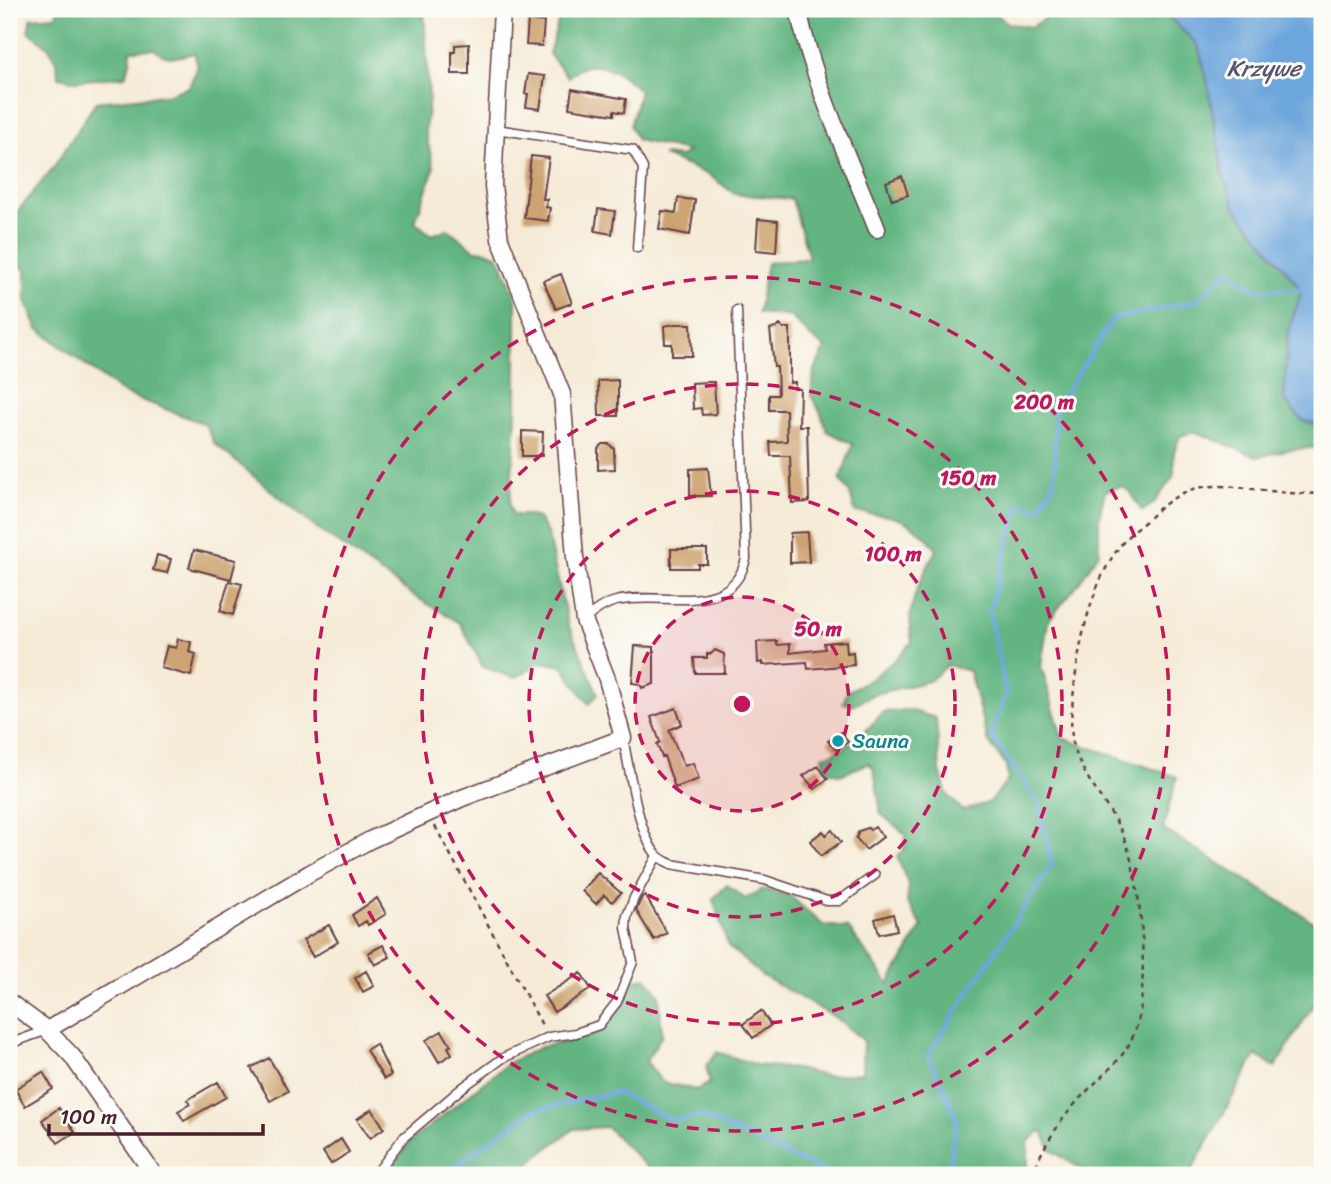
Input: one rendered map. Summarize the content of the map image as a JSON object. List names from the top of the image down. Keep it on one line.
{"water":["Krzywe"],"places":["Sauna"],"scale_bar":"100 m","rings":["200 m","150 m","100 m","50 m"]}
